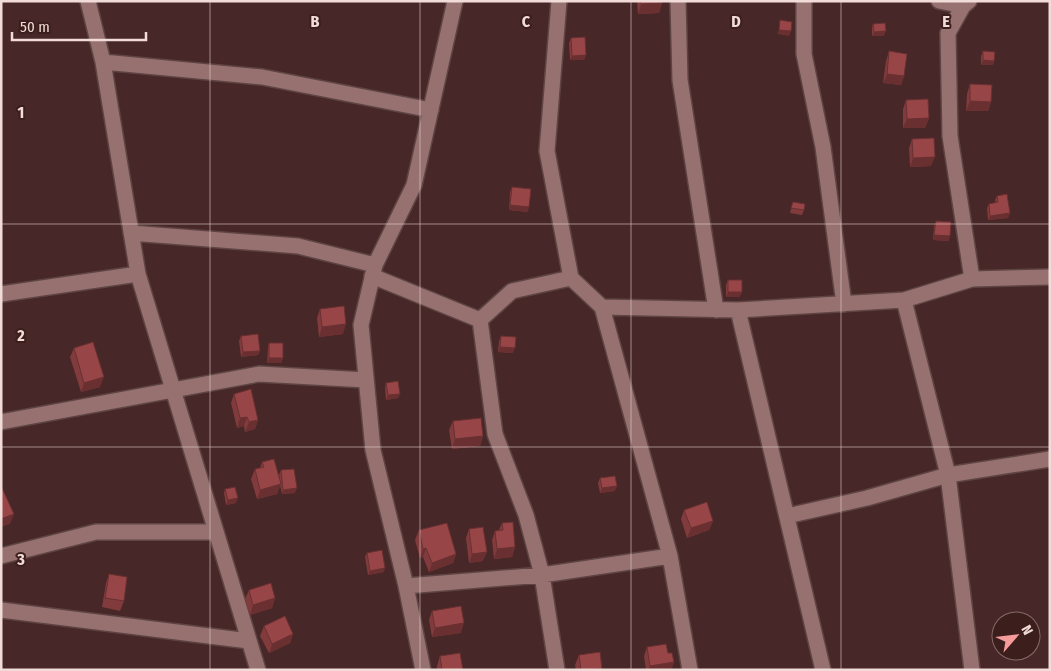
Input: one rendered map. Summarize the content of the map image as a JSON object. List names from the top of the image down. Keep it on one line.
{"scale_bar":"50 m","north":"top right","grid":{"columns":["B","C","D","E"],"rows":["1","2","3"]}}
